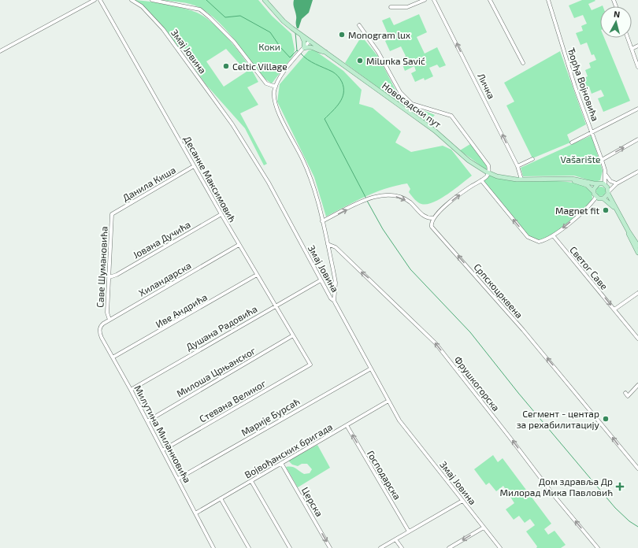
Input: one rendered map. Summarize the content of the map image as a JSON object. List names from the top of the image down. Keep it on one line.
{"streets":{"main road":["Новосадски пут"],"street":["Змај Јовина","Ђорђа Војновића","Личка","Десанке Максимовић","Данила Киша","Јована Дучића","Саве Шумановића","Светог Саве","Хиландарска","Српскоцрквена","Иве Андрића","Душана Радовића","Милоша Црњанског","Фрушкогорска","Стевана Великог","Марије Бурсаћ","Милутина Миланковића","Војвођанских бригада","Господарска","Церска"]},"crossings":[["Змај Јовина","Душана Радовића"],["Змај Јовина","Марије Бурсаћ"],["Змај Јовина","Војвођанских бригада"],["Ђорђа Војновића","Новосадски пут"],["Личка","Новосадски пут"],["Десанке Максимовић","Данила Киша"],["Десанке Максимовић","Јована Дучића"],["Десанке Максимовић","Хиландарска"],["Десанке Максимовић","Иве Андрића"],["Десанке Максимовић","Душана Радовића"],["Десанке Максимовић","Милоша Црњанског"],["Десанке Максимовић","Стевана Великог"],["Данила Киша","Саве Шумановића"],["Јована Дучића","Саве Шумановића"],["Саве Шумановића","Хиландарска"],["Хиландарска","Милутина Миланковића"],["Иве Андрића","Милутина Миланковића"],["Душана Радовића","Милутина Миланковића"],["Милоша Црњанског","Милутина Миланковића"],["Стевана Великог","Милутина Миланковића"],["Марије Бурсаћ","Милутина Миланковића"],["Милутина Миланковића","Војвођанских бригада"],["Војвођанских бригада","Господарска"],["Војвођанских бригада","Церска"]],"one_way":["Личка","Светог Саве","Српскоцрквена","Фрушкогорска","Господарска","Церска"],"parks":["Коки","Vašarište"],"places":{"other":["Monogram lux","Milunka Savić","Celtic Village","Magnet fit","Сегмент - центар за рехабилитацију"],"health":["Дом здравља Др Милорад Мика Павловић"]},"north":"top"}
